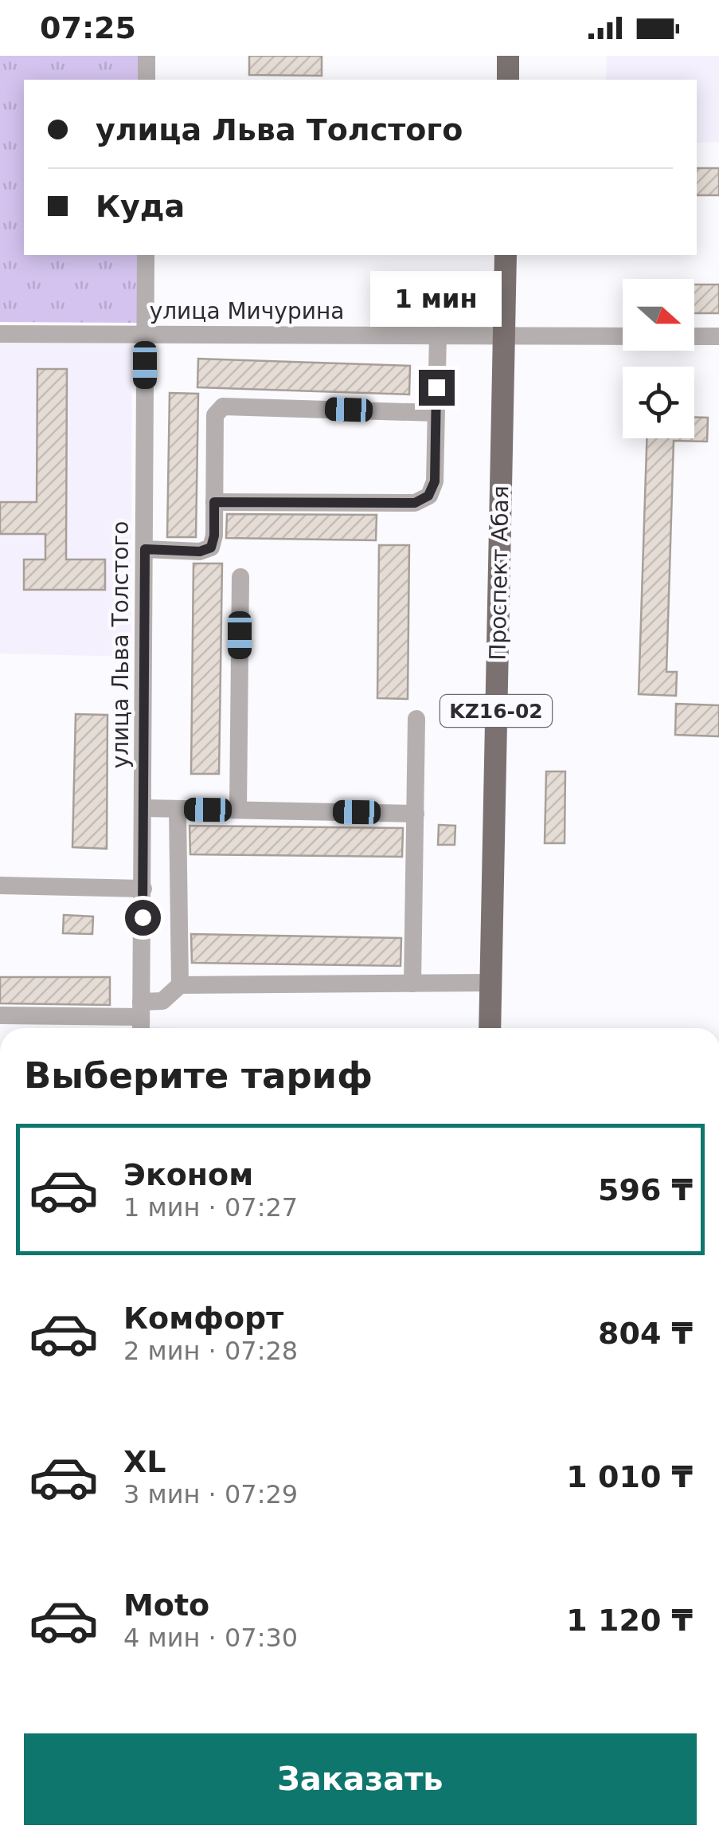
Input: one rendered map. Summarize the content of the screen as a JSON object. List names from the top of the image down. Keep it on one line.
{"streets":{"main road":["Проспект Абая","KZ16-02"],"street":["улица Мичурина","улица Льва Толстого"]},"crossings":[["улица Мичурина","Проспект Абая"],["улица Мичурина","улица Льва Толстого"]],"north":"right","page":{"status":"07:25","banner":["улица Льва Толстого","Куда"],"bubble":"1 мин","heading":"Выберите тариф","list":[{"name":"Эконом","note":"1 мин · 07:27","value":"596 ₸"},{"name":"Комфорт","note":"2 мин · 07:28","value":"804 ₸"},{"name":"XL","note":"3 мин · 07:29","value":"1 010 ₸"},{"name":"Moto","note":"4 мин · 07:30","value":"1 120 ₸"}],"buttons":"Заказать"}}
